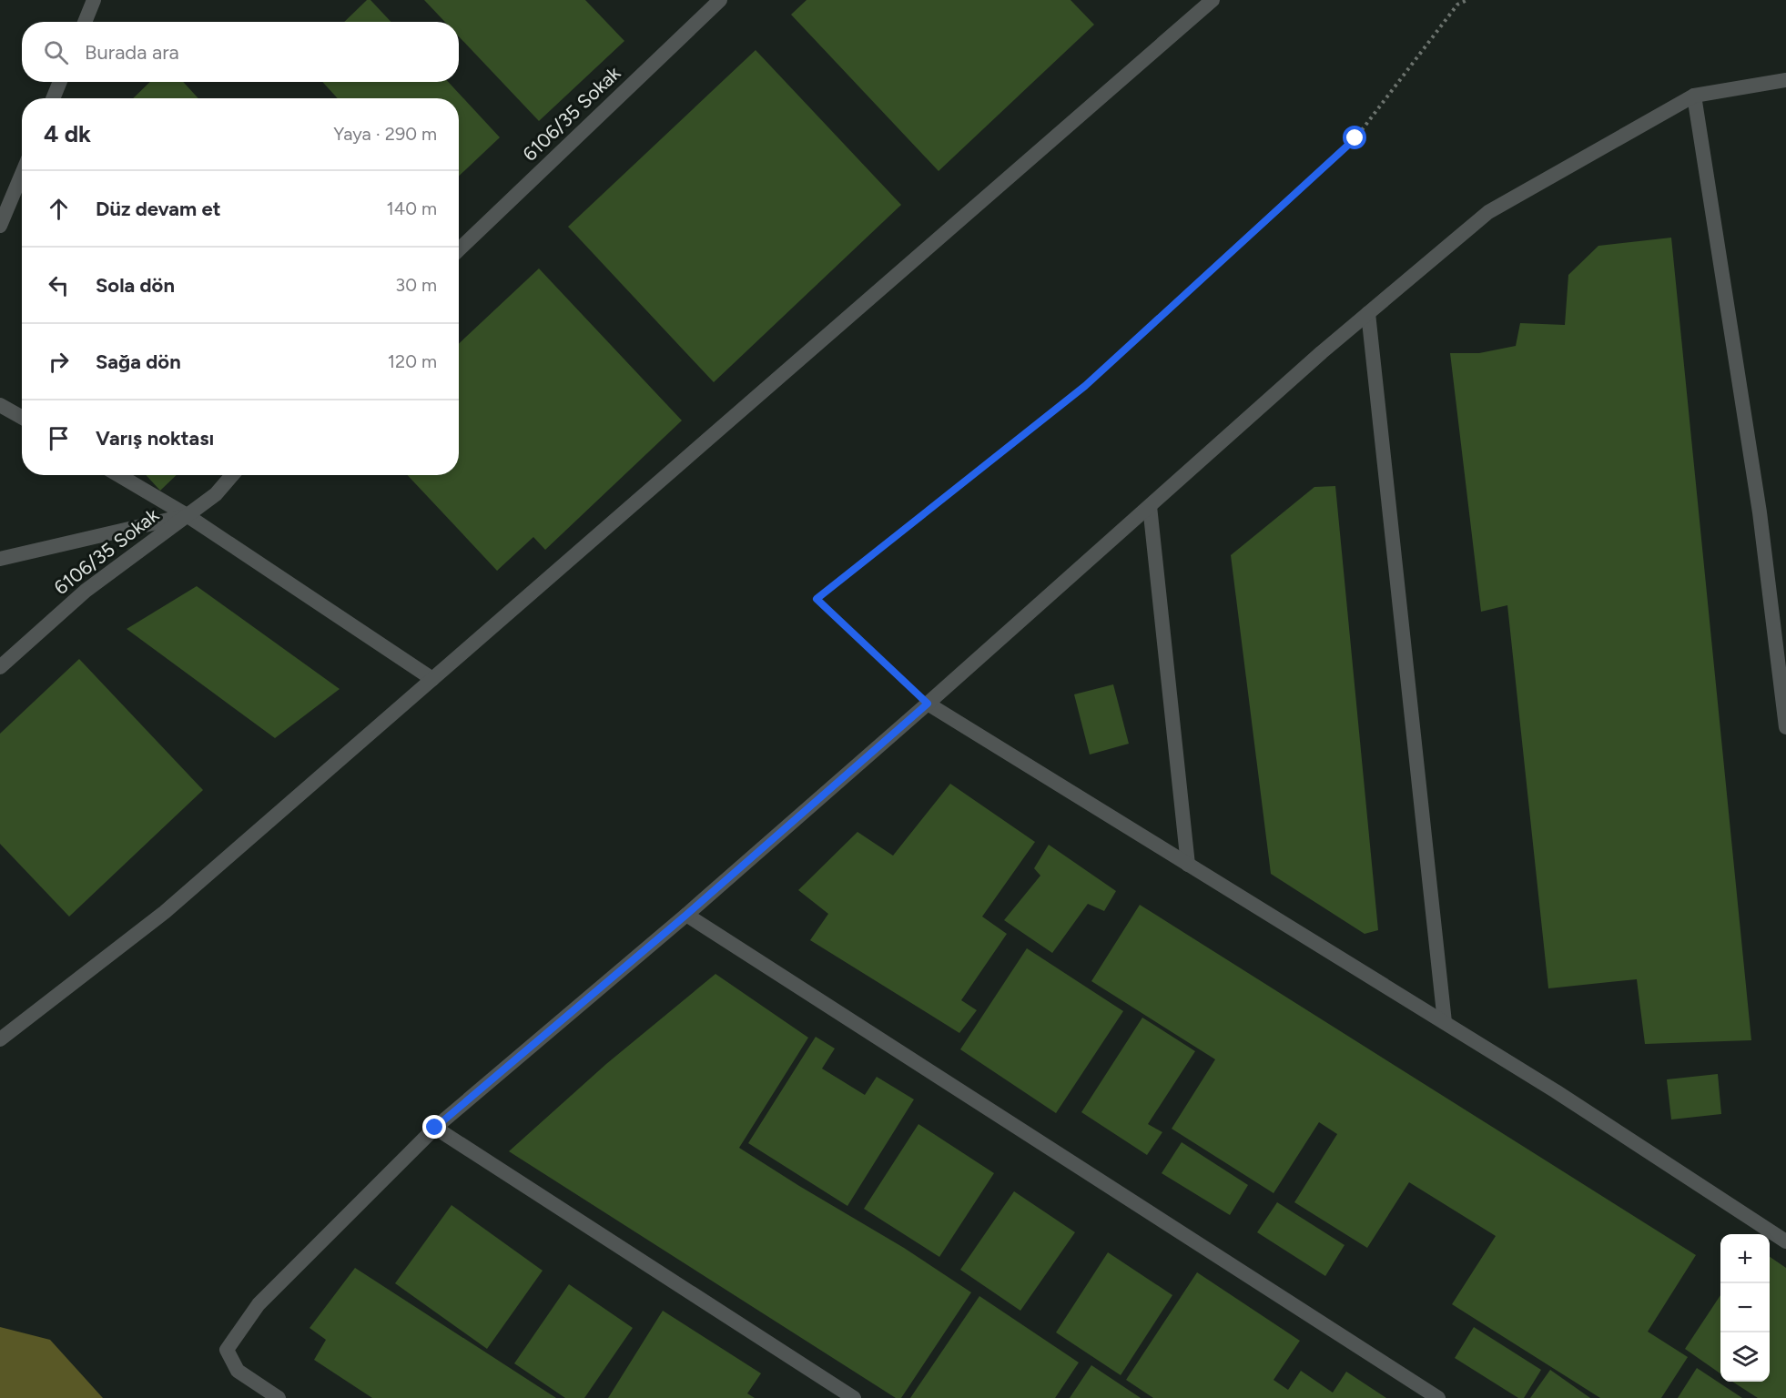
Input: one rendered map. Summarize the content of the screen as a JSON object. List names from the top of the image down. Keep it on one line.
{"streets":{"street":["6106/35 Sokak"]},"page":{"search":"Burada ara","heading":["4 dk","Yaya · 290 m"],"list":[["Düz devam et","140 m"],["Sola dön","30 m"],["Sağa dön","120 m"],"Varış noktası"],"map_buttons":["+","−"]}}
